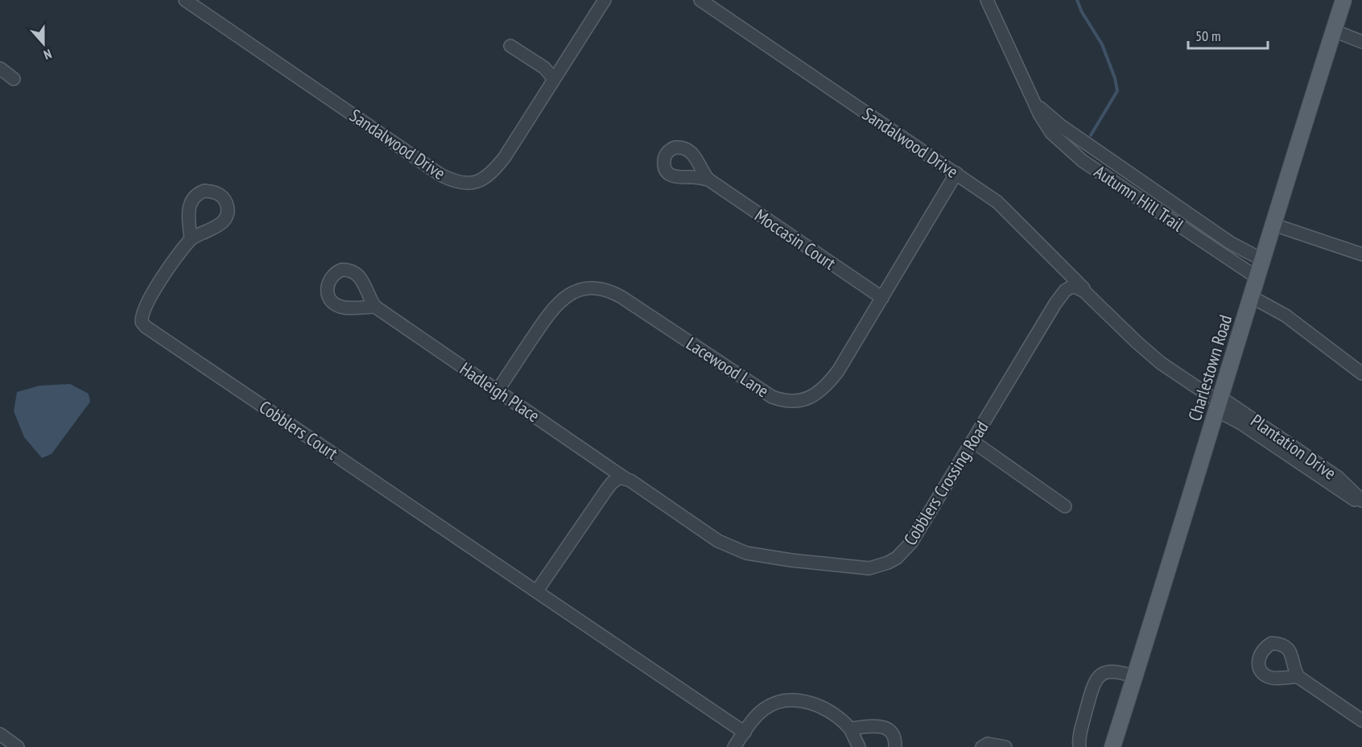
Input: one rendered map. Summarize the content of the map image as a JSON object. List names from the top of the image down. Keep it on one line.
{"streets":{"main road":["Charlestown Road"],"street":["Sandalwood Drive","Autumn Hill Trail","Moccasin Court","Lacewood Lane","Hadleigh Place","Cobblers Court","Plantation Drive","Cobblers Crossing Road"]},"crossings":[["Sandalwood Drive","Lacewood Lane"],["Sandalwood Drive","Cobblers Crossing Road"],["Autumn Hill Trail","Charlestown Road"],["Moccasin Court","Lacewood Lane"],["Lacewood Lane","Hadleigh Place"],["Charlestown Road","Plantation Drive"],["Charlestown Road","Cobblers Crossing Road"],["Hadleigh Place","Cobblers Crossing Road"],["Plantation Drive","Cobblers Crossing Road"]],"scale_bar":"50 m","north":"bottom"}
